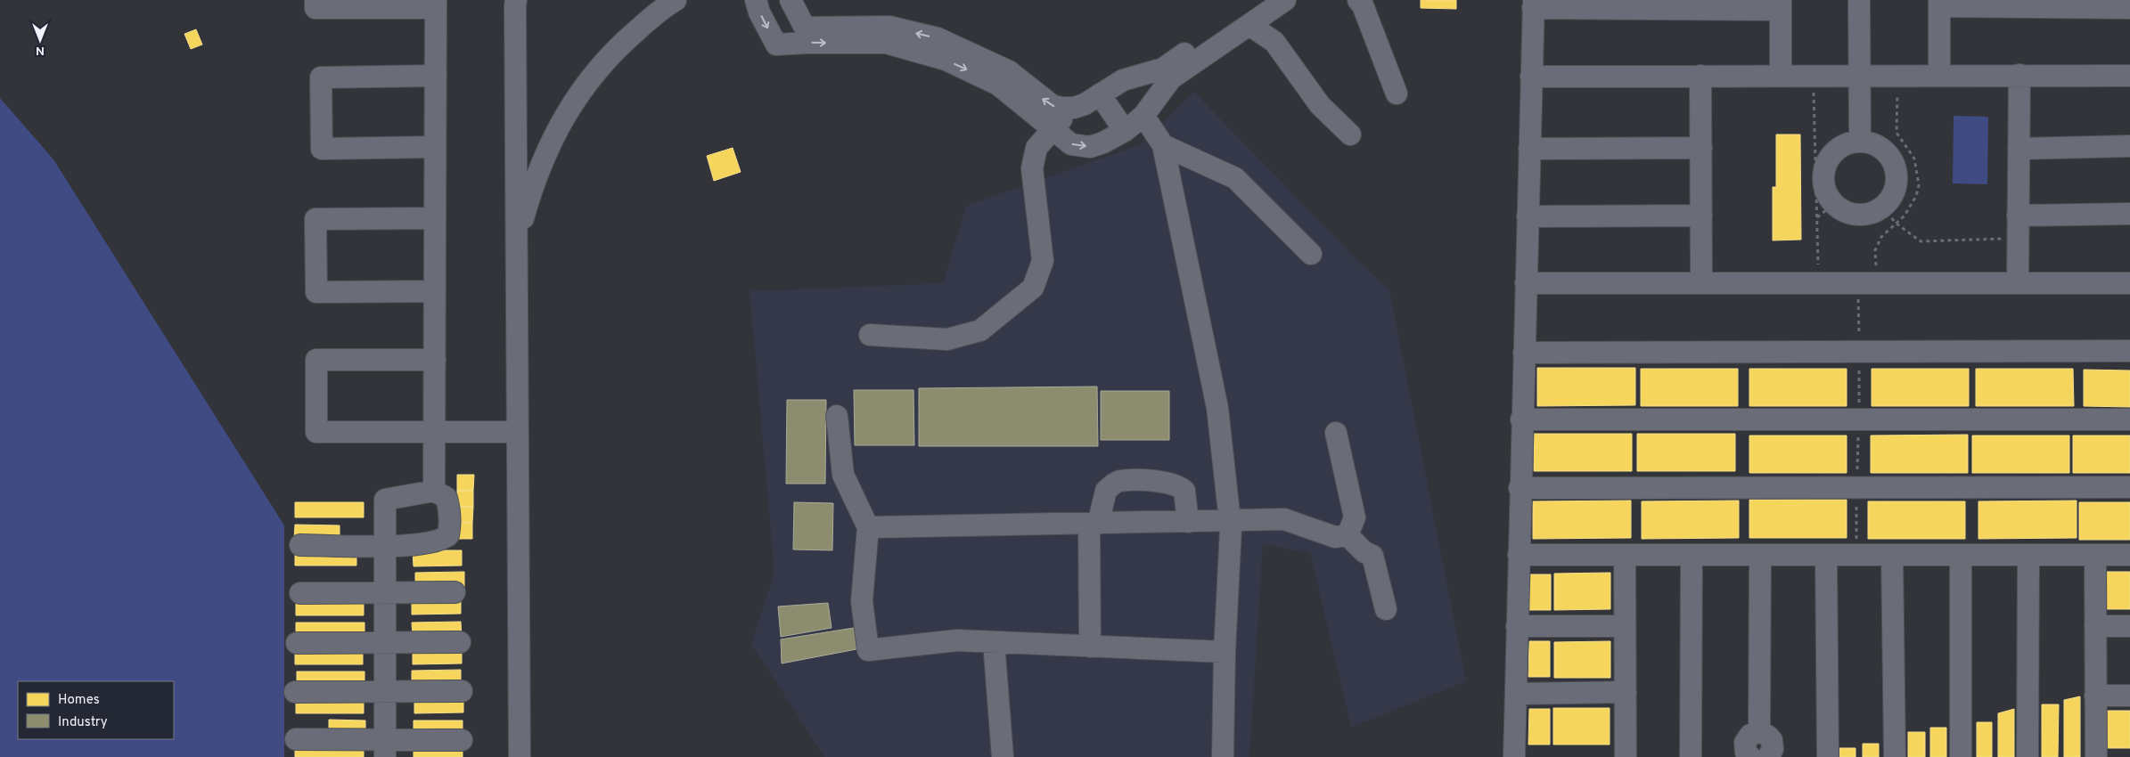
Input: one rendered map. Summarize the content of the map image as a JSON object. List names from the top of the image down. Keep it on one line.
{"legend":["Homes","Industry"],"north":"bottom"}
